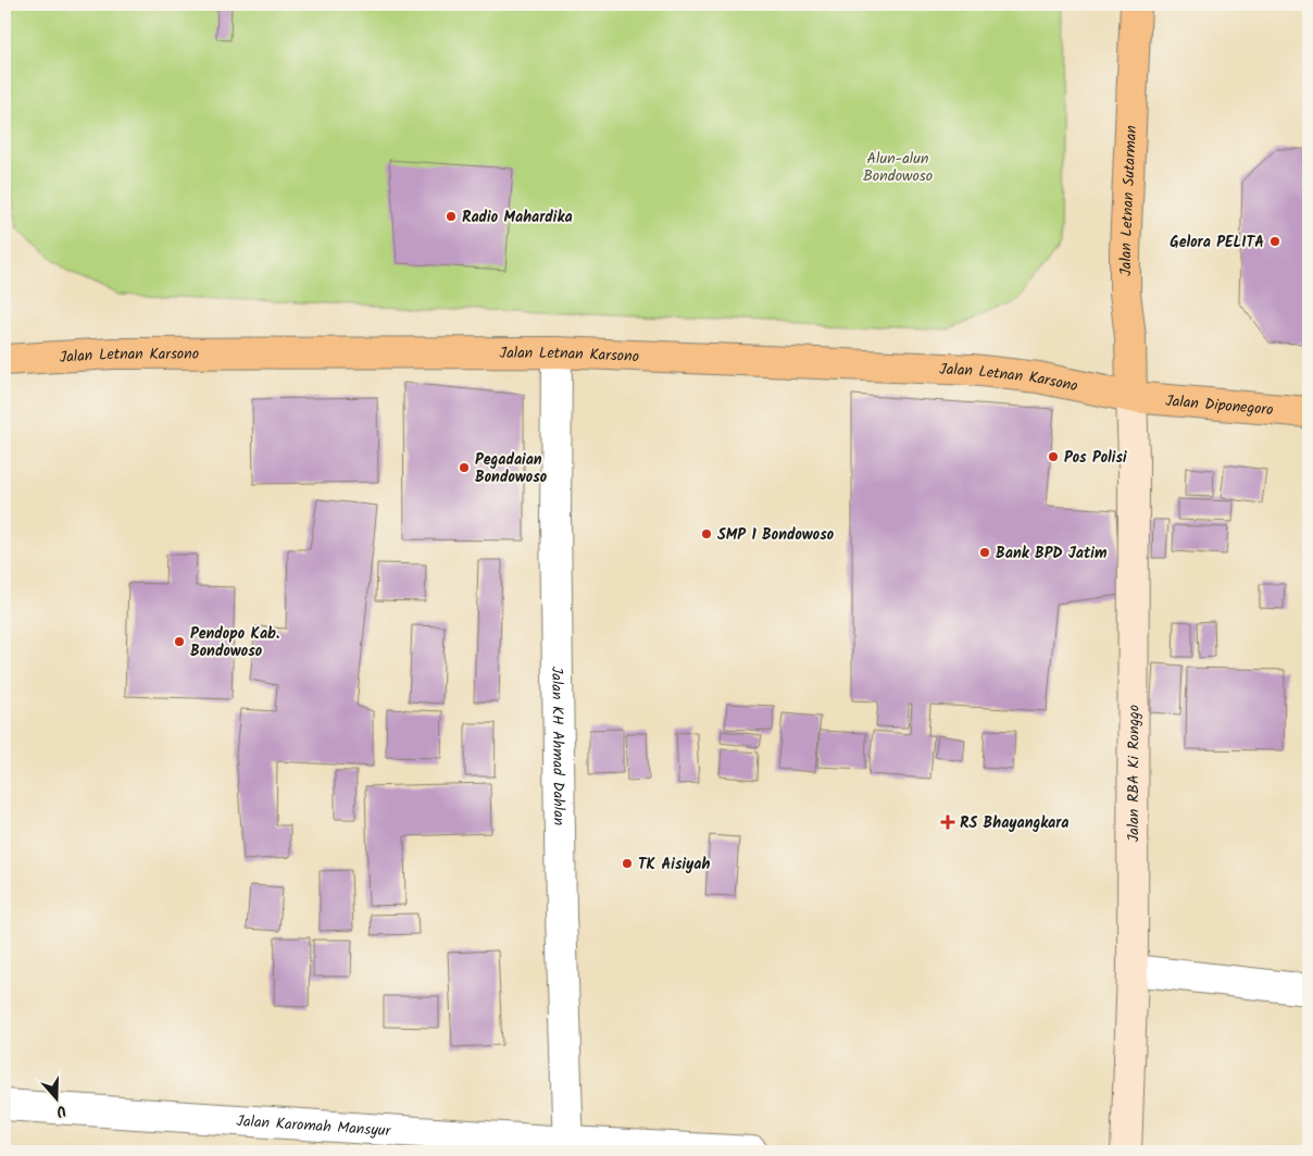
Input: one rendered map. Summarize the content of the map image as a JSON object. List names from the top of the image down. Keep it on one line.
{"streets":{"main road":["Jalan Letnan Sutarman","Jalan Letnan Karsono","Jalan Diponegoro","Jalan RBA Ki Ronggo"],"street":["Jalan KH Ahmad Dahlan","Jalan Karomah Mansyur"]},"crossings":[["Jalan Letnan Sutarman","Jalan Letnan Karsono"],["Jalan Letnan Sutarman","Jalan Diponegoro"],["Jalan Letnan Sutarman","Jalan RBA Ki Ronggo"],["Jalan Letnan Karsono","Jalan Diponegoro"],["Jalan Letnan Karsono","Jalan KH Ahmad Dahlan"],["Jalan Letnan Karsono","Jalan RBA Ki Ronggo"],["Jalan Diponegoro","Jalan RBA Ki Ronggo"],["Jalan KH Ahmad Dahlan","Jalan Karomah Mansyur"]],"parks":["Alun-alun Bondowoso"],"places":{"other":["Radio Mahardika","Gelora PELITA","Pos Polisi","Pegadaian Bondowoso","SMP 1 Bondowoso","Bank BPD Jatim","Pendopo Kab. Bondowoso","TK Aisiyah"],"health":["RS Bhayangkara"]},"north":"bottom"}
